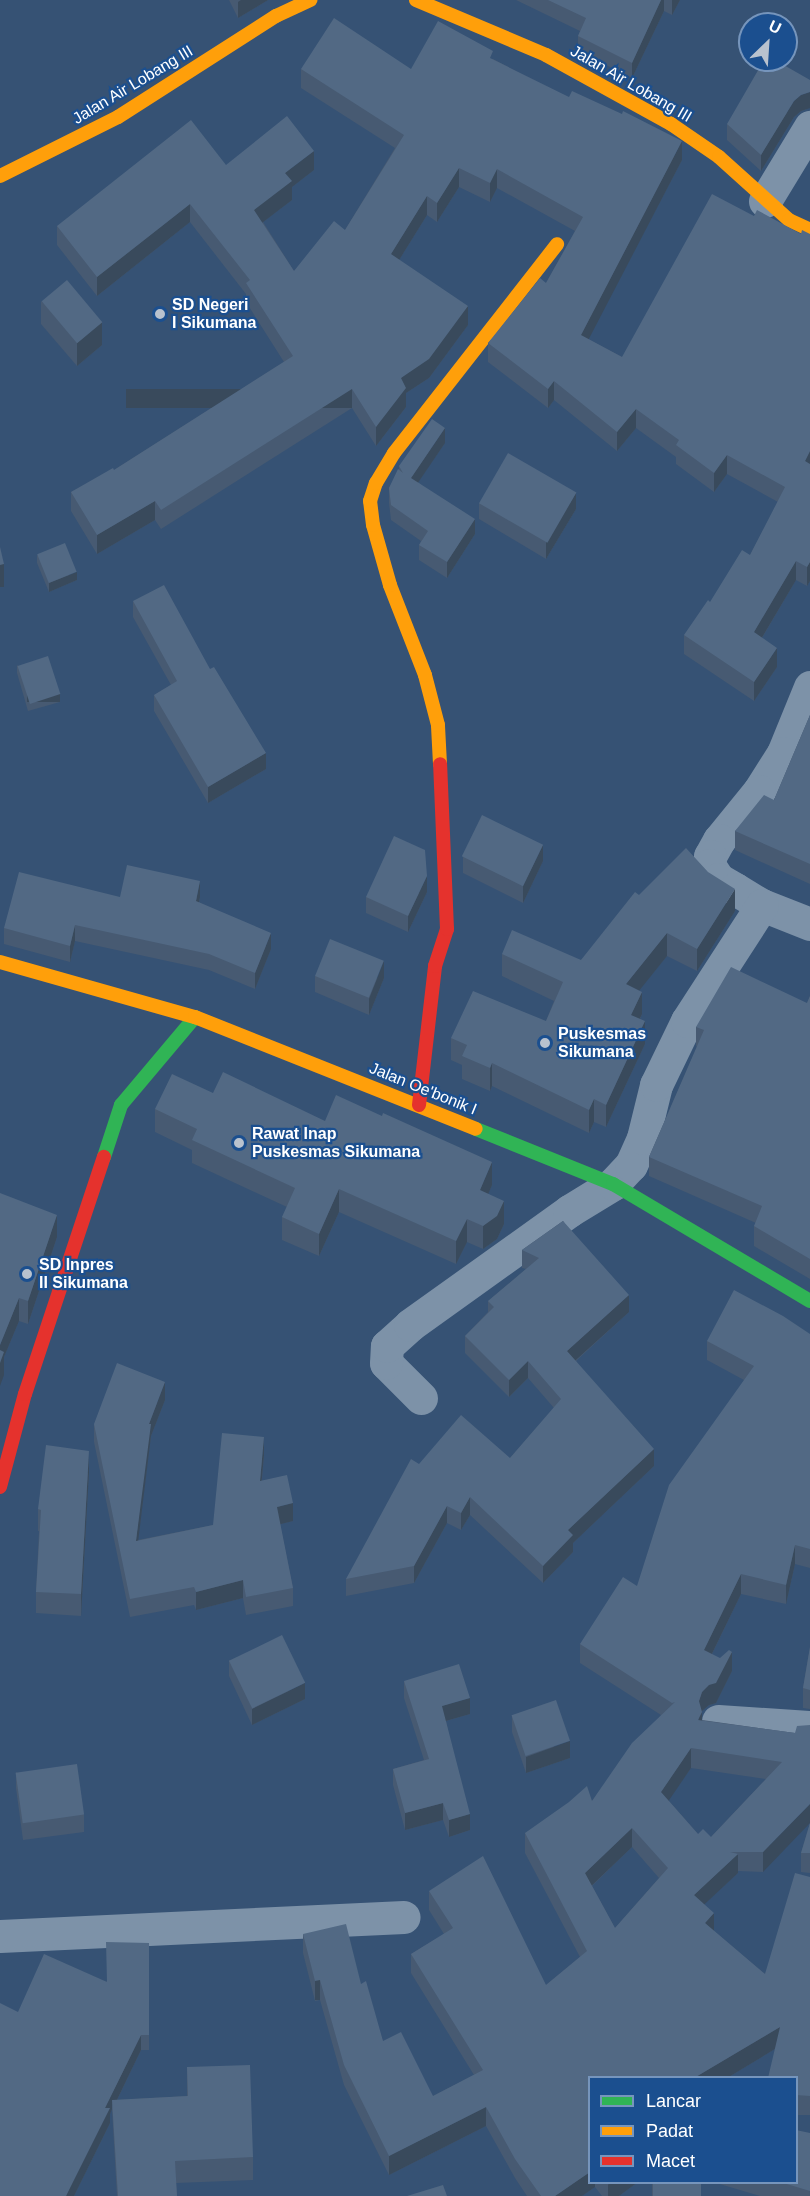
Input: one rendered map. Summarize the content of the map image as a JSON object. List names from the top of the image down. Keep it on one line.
{"streets":{"street":["Jalan Air Lobang III","Jalan Oe'bonik I"]},"places":["SD Negeri I Sikumana","Puskesmas Sikumana","Rawat Inap Puskesmas Sikumana","SD Inpres II Sikumana"],"legend":["Lancar","Padat","Macet"],"north":"top right"}
